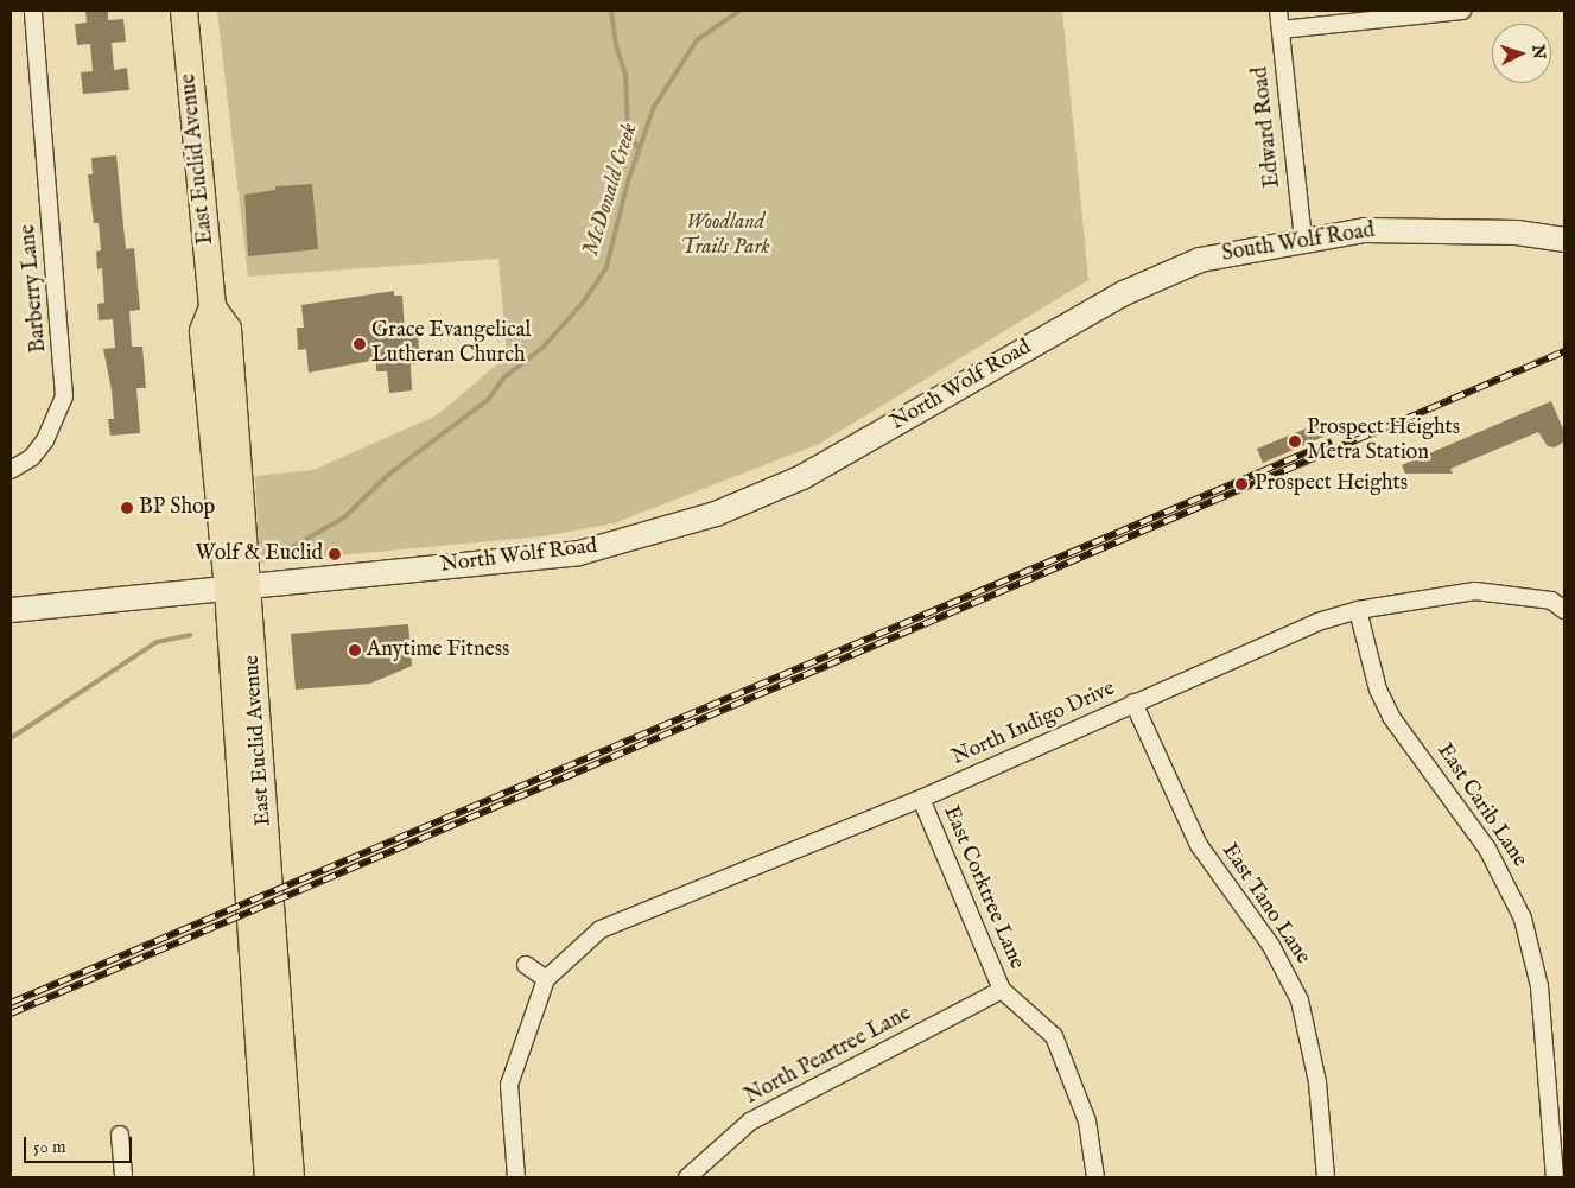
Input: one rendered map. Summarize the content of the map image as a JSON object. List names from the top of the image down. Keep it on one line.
{"streets":{"main road":["East Euclid Avenue","South Wolf Road","North Wolf Road"],"street":["Edward Road","Barberry Lane","North Indigo Drive","East Carib Lane","East Corktree Lane","East Tano Lane","North Peartree Lane"]},"crossings":[["Edward Road","South Wolf Road"],["East Euclid Avenue","North Wolf Road"],["South Wolf Road","North Wolf Road"],["North Indigo Drive","East Carib Lane"],["North Indigo Drive","East Corktree Lane"],["North Indigo Drive","East Tano Lane"],["East Corktree Lane","North Peartree Lane"]],"water":["McDonald Creek"],"parks":["Woodland Trails Park"],"places":["Grace Evangelical Lutheran Church","Prospect Heights Metra Station","Prospect Heights","BP Shop","Wolf & Euclid","Anytime Fitness"],"scale_bar":"50 m","north":"right"}
